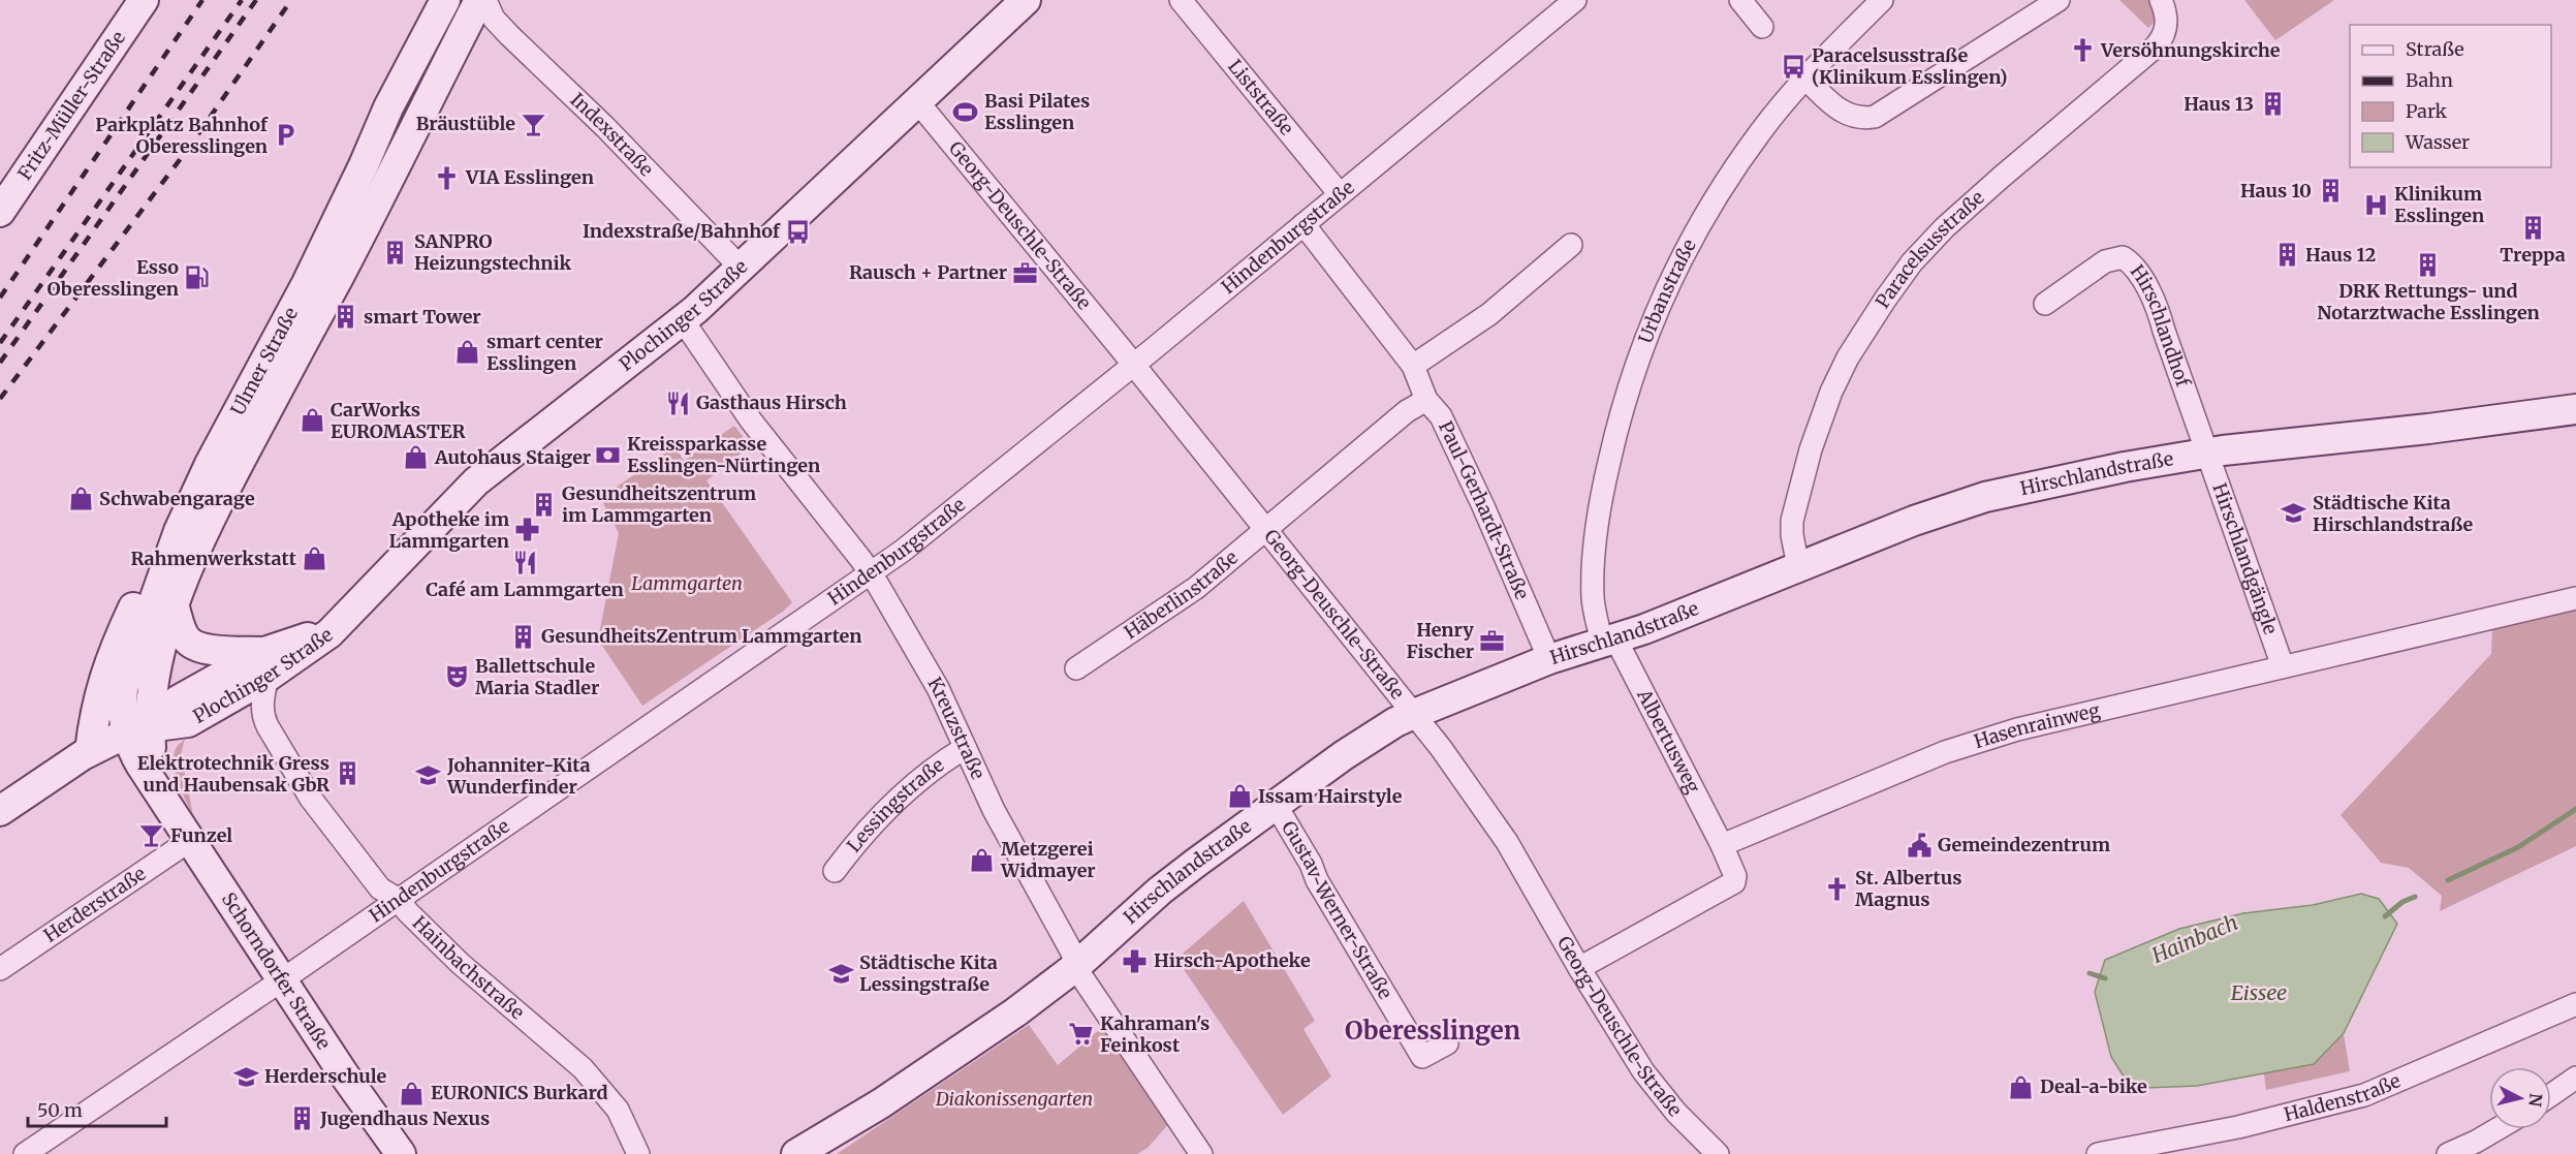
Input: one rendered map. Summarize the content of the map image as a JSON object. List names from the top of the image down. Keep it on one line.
{"streets":{"street":["Liststraße","Fritz-Müller-Straße","Indexstraße","Georg-Deuschle-Straße","Hindenburgstraße","Paracelsusstraße","Urbanstraße","Plochinger Straße","Hirschlandhof","Ulmer Straße","Hirschlandstraße","Paul-Gerhardt-Straße","Hirschlandgängle","Häberlinstraße","Hasenrainweg","Kreuzstraße","Albertusweg","Lessingstraße","Herderstraße","Gustav-Werner-Straße","Hainbachstraße","Schorndorfer Straße","Haldenstraße"]},"crossings":[["Liststraße","Hindenburgstraße"],["Indexstraße","Plochinger Straße"],["Georg-Deuschle-Straße","Hindenburgstraße"],["Georg-Deuschle-Straße","Plochinger Straße"],["Georg-Deuschle-Straße","Hirschlandstraße"],["Georg-Deuschle-Straße","Häberlinstraße"],["Hindenburgstraße","Paul-Gerhardt-Straße"],["Hindenburgstraße","Kreuzstraße"],["Hindenburgstraße","Hainbachstraße"],["Hindenburgstraße","Schorndorfer Straße"],["Paracelsusstraße","Hirschlandstraße"],["Urbanstraße","Hirschlandstraße"],["Urbanstraße","Albertusweg"],["Plochinger Straße","Ulmer Straße"],["Plochinger Straße","Kreuzstraße"],["Plochinger Straße","Hainbachstraße"],["Plochinger Straße","Schorndorfer Straße"],["Hirschlandhof","Hirschlandstraße"],["Hirschlandhof","Hirschlandgängle"],["Ulmer Straße","Schorndorfer Straße"],["Hirschlandstraße","Paul-Gerhardt-Straße"],["Hirschlandstraße","Hirschlandgängle"],["Hirschlandstraße","Kreuzstraße"],["Hirschlandstraße","Albertusweg"],["Hirschlandstraße","Gustav-Werner-Straße"],["Paul-Gerhardt-Straße","Häberlinstraße"],["Hirschlandgängle","Hasenrainweg"],["Hasenrainweg","Albertusweg"],["Kreuzstraße","Lessingstraße"],["Herderstraße","Schorndorfer Straße"]],"districts":["Oberesslingen"],"water":["Hainbach","Eissee"],"parks":["Lammgarten","Diakonissengarten"],"places":{"church":["Versöhnungskirche","VIA Esslingen","St. Albertus Magnus"],"bus stop":["Paracelsusstraße (Klinikum Esslingen)","Indexstraße/Bahnhof"],"building":["Haus 13","Haus 10","Treppa","SANPRO Heizungstechnik","Haus 12","DRK Rettungs- und Notarztwache Esslingen","smart Tower","Gesundheitszentrum im Lammgarten","GesundheitsZentrum Lammgarten","Elektrotechnik Gress und Haubensak GbR","Jugendhaus Nexus"],"sports":["Basi Pilates Esslingen"],"bar":["Bräustüble","Funzel"],"parking":["Parkplatz Bahnhof Oberesslingen"],"hospital":["Klinikum Esslingen"],"office":["Rausch + Partner","Henry Fischer"],"fuel station":["Esso Oberesslingen"],"shop":["smart center Esslingen","CarWorks EUROMASTER","Autohaus Staiger","Schwabengarage","Rahmenwerkstatt","Issam Hairstyle","Metzgerei Widmayer","Deal-a-bike","EURONICS Burkard"],"restaurant":["Gasthaus Hirsch","Café am Lammgarten"],"bank":["Kreissparkasse Esslingen-Nürtingen"],"school or university":["Städtische Kita Hirschlandstraße","Johanniter-Kita Wunderfinder","Städtische Kita Lessingstraße","Herderschule"],"pharmacy":["Apotheke im Lammgarten","Hirsch-Apotheke"],"theatre":["Ballettschule Maria Stadler"],"public building":["Gemeindezentrum"],"supermarket":["Kahraman's Feinkost"]},"legend":["Straße","Bahn","Park","Wasser"],"scale_bar":"50 m","north":"right"}
